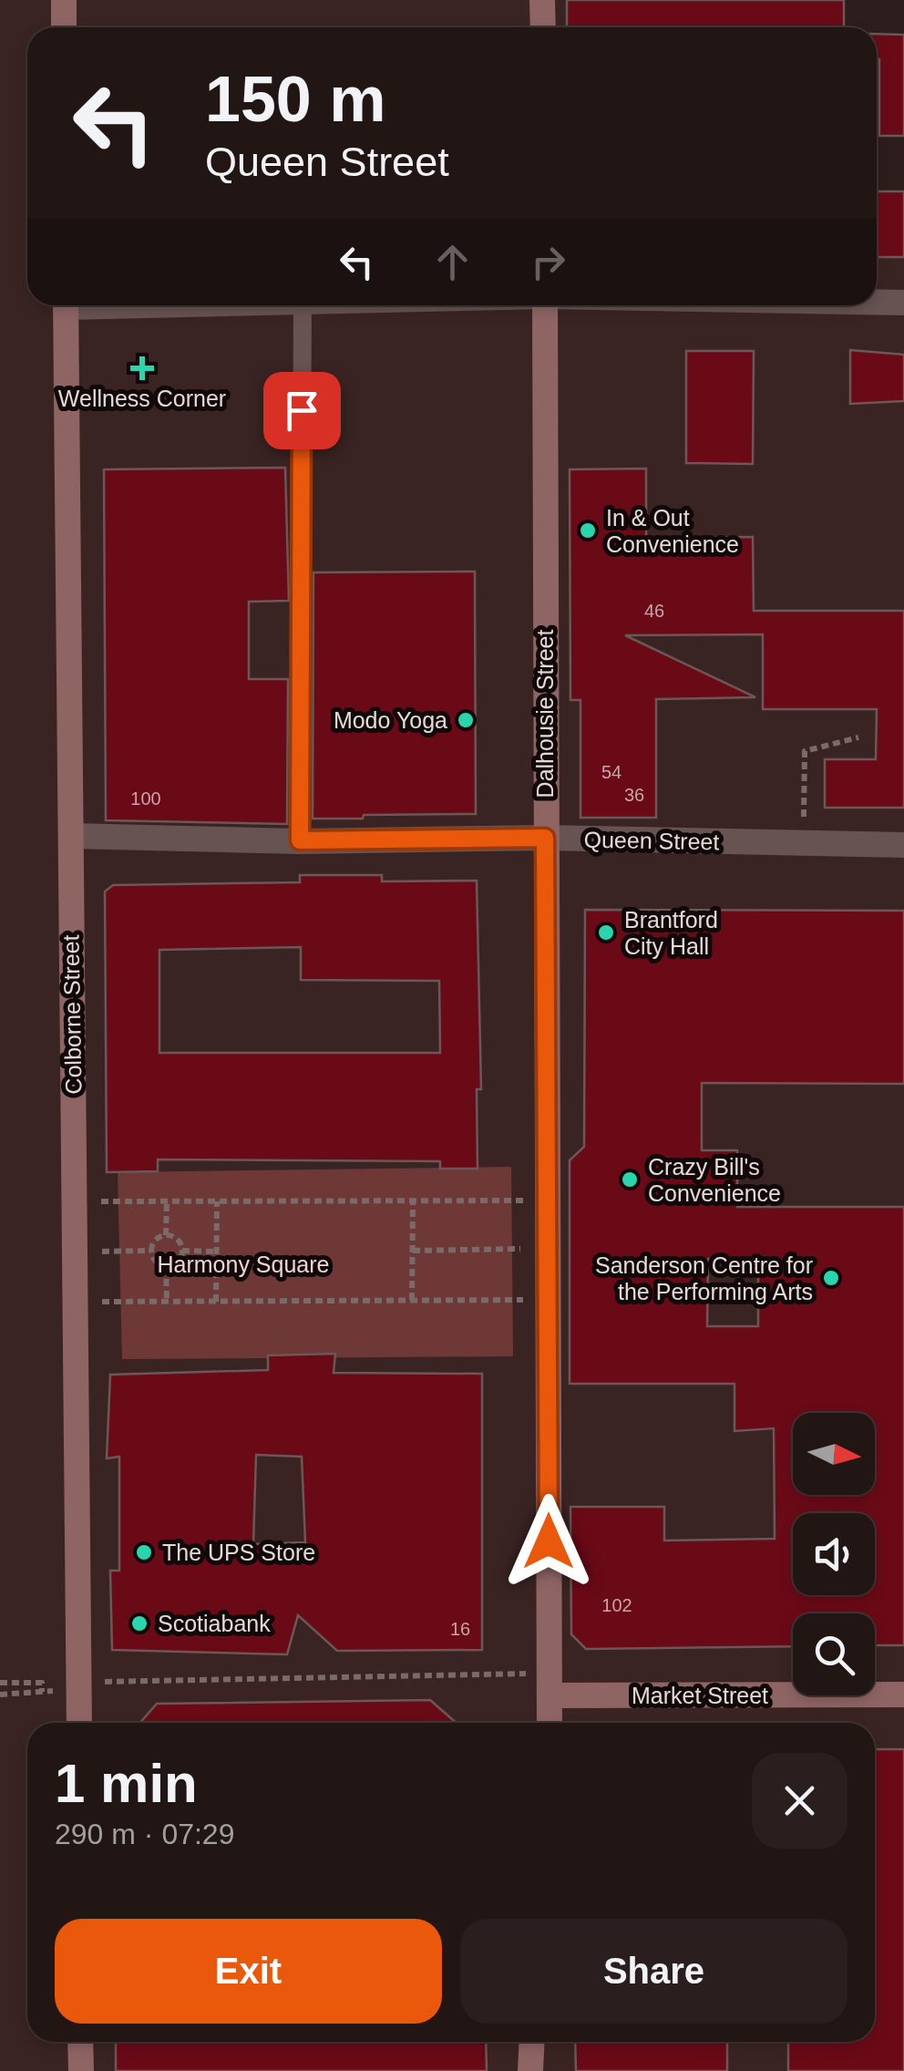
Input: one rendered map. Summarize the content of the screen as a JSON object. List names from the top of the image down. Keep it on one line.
{"streets":{"main road":["Dalhousie Street","Colborne Street","Market Street"],"street":["Queen Street"]},"crossings":[["Dalhousie Street","Queen Street"],["Dalhousie Street","Market Street"],["Queen Street","Colborne Street"]],"parks":["Harmony Square"],"places":{"health":["Wellness Corner"],"other":["In & Out Convenience","Modo Yoga","Brantford City Hall","Crazy Bill's Convenience","Sanderson Centre for the Performing Arts","The UPS Store","Scotiabank"]},"house_numbers":["46","54","36","100","102","16"],"north":"right","page":{"turn":["150 m","Queen Street"],"heading":["1 min","290 m · 07:29"],"buttons":["Exit","Share"]}}
